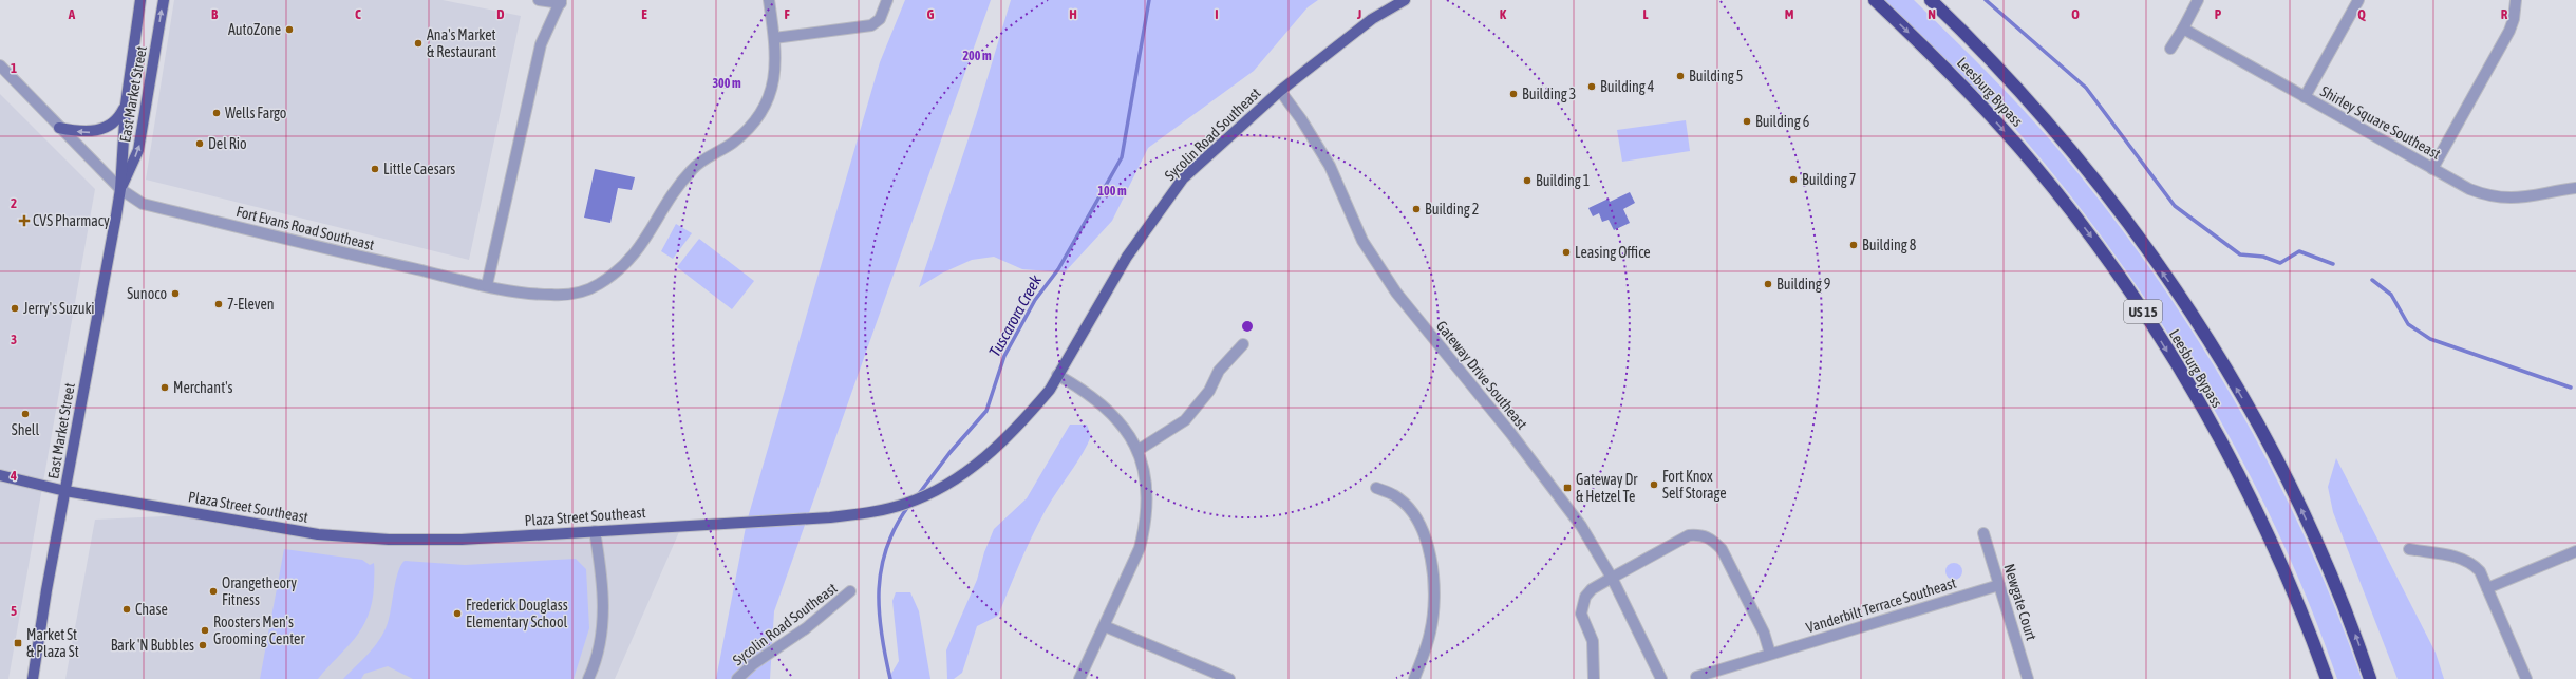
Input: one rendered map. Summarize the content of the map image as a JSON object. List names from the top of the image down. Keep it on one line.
{"streets":{"highway":["Leesburg Bypass","US 15"],"main road":["East Market Street","Sycolin Road Southeast","Plaza Street Southeast"],"street":["Shirley Square Southeast","Fort Evans Road Southeast","Gateway Drive Southeast","Newgate Court","Vanderbilt Terrace Southeast"]},"crossings":[["East Market Street","Fort Evans Road Southeast"],["East Market Street","Plaza Street Southeast"],["Sycolin Road Southeast","Gateway Drive Southeast"],["Sycolin Road Southeast","Plaza Street Southeast"],["Newgate Court","Vanderbilt Terrace Southeast"]],"water":["Tuscarora Creek"],"places":{"other":["AutoZone","Ana's Market & Restaurant","Building 5","Building 4","Building 3","Wells Fargo","Building 6","Del Rio","Little Caesars","Building 7","Building 1","Building 2","Building 8","Leasing Office","Building 9","Sunoco","7-Eleven","Jerry's Suzuki","Merchant's","Shell","Fort Knox Self Storage","Orangetheory Fitness","Chase","Frederick Douglass Elementary School","Roosters Men's Grooming Center","Bark 'N Bubbles"],"health":["CVS Pharmacy"],"transit":["Gateway Dr & Hetzel Te","Market St & Plaza St"]},"grid":{"columns":["A","B","C","D","E","F","G","H","I","J","K","L","M","N","O","P","Q","R"],"rows":["1","2","3","4","5"]},"rings":["200 m","300 m","100 m"]}
